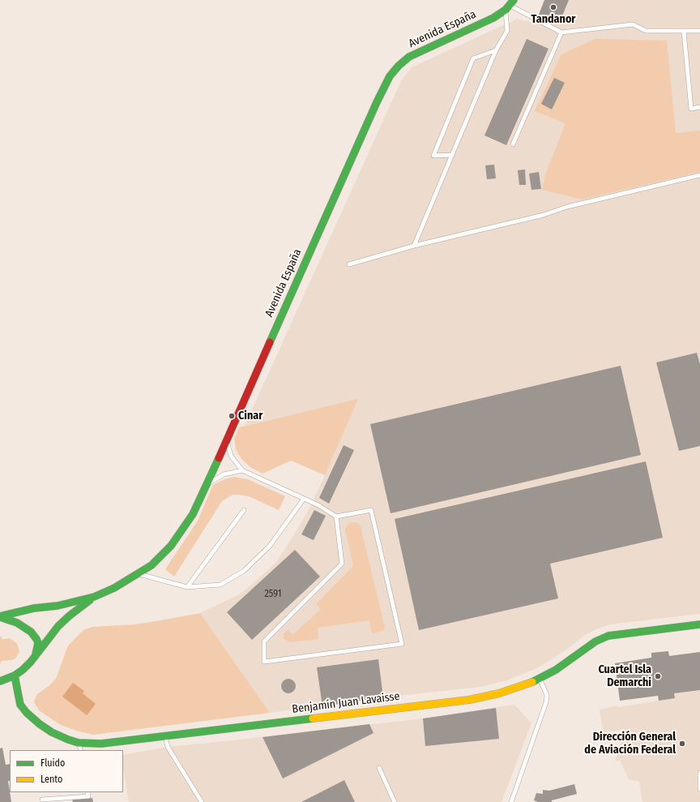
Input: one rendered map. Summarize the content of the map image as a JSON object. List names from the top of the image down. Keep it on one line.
{"streets":{"street":["Avenida España","Benjamín Juan Lavaisse"]},"crossings":[["Avenida España","Benjamín Juan Lavaisse"]],"places":["Tandanor","Cinar","Cuartel Isla Demarchi","Dirección General de Aviación Federal"],"house_numbers":["2591"],"legend":["Fluido","Lento"]}
